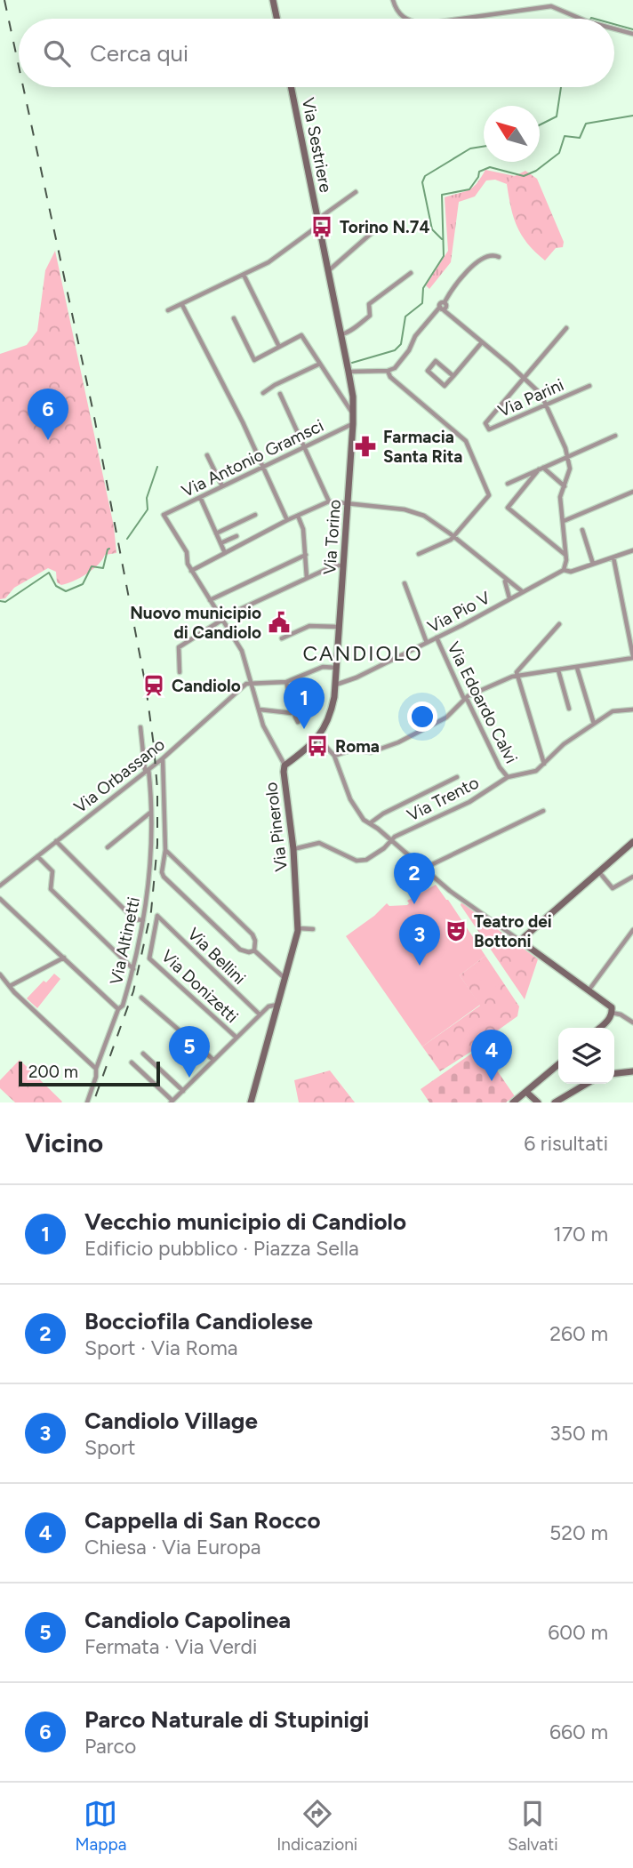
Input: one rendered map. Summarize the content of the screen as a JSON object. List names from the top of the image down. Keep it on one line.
{"streets":{"main road":["Via Sestriere","Via Torino","Via Pinerolo"],"street":["Via Parini","Via Antonio Gramsci","Via Pio V","Via Edoardo Calvi","Via Orbassano","Via Trento","Via Altinetti","Via Bellini","Via Donizetti"]},"crossings":[["Via Sestriere","Via Torino"],["Via Antonio Gramsci","Via Torino"],["Via Torino","Via Pio V"],["Via Torino","Via Pinerolo"],["Via Pio V","Via Edoardo Calvi"],["Via Edoardo Calvi","Via Trento"],["Via Orbassano","Via Altinetti"],["Via Trento","Via Pinerolo"],["Via Bellini","Via Donizetti"]],"districts":["CANDIOLO"],"places":{"bus stop":["Torino N.74","Roma"],"pharmacy":["Farmacia Santa Rita"],"public building":["Nuovo municipio di Candiolo"],"station":["Candiolo"],"theatre":["Teatro dei Bottoni"]},"scale_bar":"200 m","north":"top left","page":{"search":"Cerca qui","pins":["6","1","2","3","5","4"],"scale":"200 m","heading":["Vicino","6 risultati"],"list":[{"mark":"1","name":"Vecchio municipio di Candiolo","note":"Edificio pubblico · Piazza Sella","value":"170 m"},{"mark":"2","name":"Bocciofila Candiolese","note":"Sport · Via Roma","value":"260 m"},{"mark":"3","name":"Candiolo Village","note":"Sport","value":"350 m"},{"mark":"4","name":"Cappella di San Rocco","note":"Chiesa · Via Europa","value":"520 m"},{"mark":"5","name":"Candiolo Capolinea","note":"Fermata · Via Verdi","value":"600 m"},{"mark":"6","name":"Parco Naturale di Stupinigi","note":"Parco","value":"660 m"}],"nav":["Mappa","Indicazioni","Salvati"]}}
